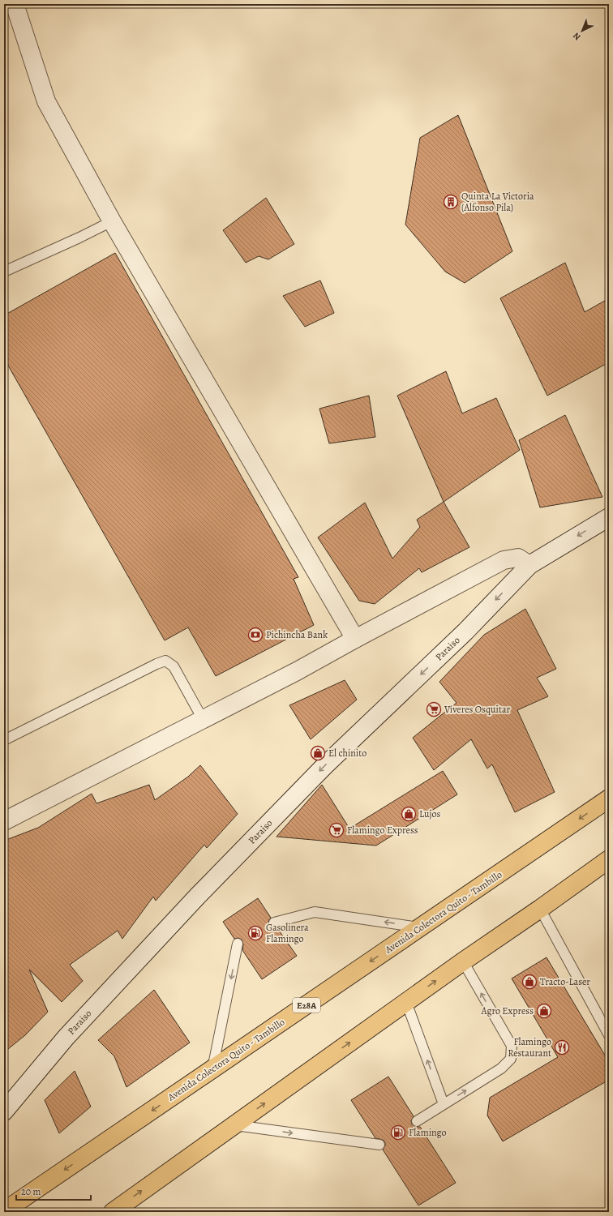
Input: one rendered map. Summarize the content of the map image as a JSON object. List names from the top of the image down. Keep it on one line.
{"streets":{"highway":["Avenida Colectora Quito - Tambillo","E28A"],"street":["Paraiso"]},"places":{"building":["Quinta La Victoria (Alfonso Pila)"],"bank":["Pichincha Bank"],"supermarket":["Víveres Osquitar","Flamingo Express"],"shop":["El chinito","Lujos","Tracto-Laser","Agro Express"],"fuel station":["Gasolinera Flamingo","Flamingo"],"restaurant":["Flamingo Restaurant"]},"scale_bar":"20 m","north":"bottom left"}
